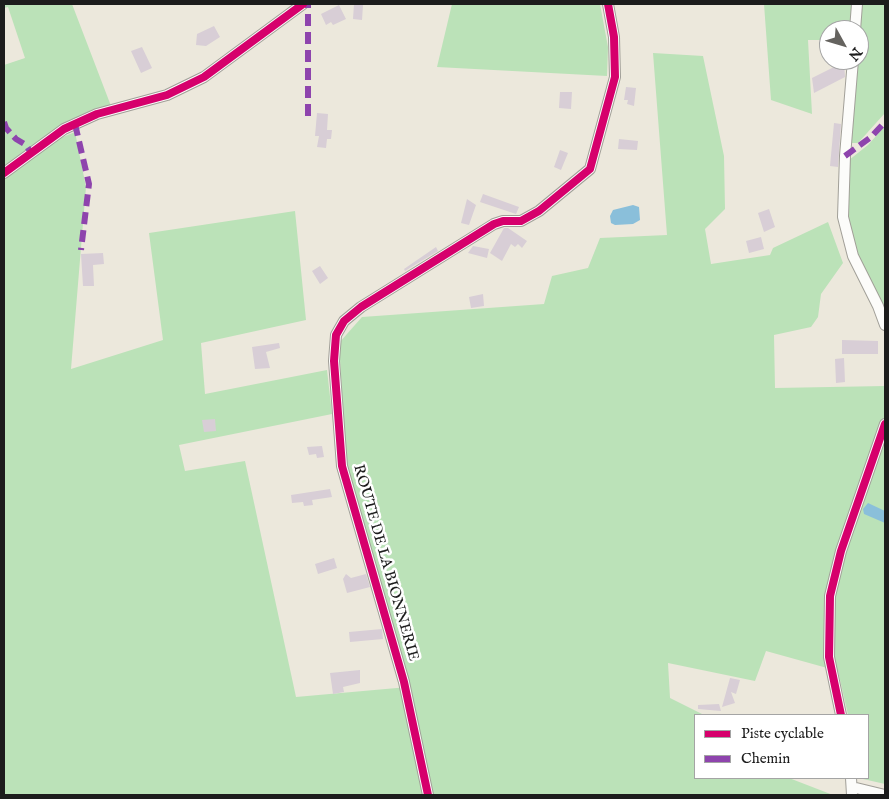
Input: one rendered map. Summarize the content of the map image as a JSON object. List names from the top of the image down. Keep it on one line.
{"streets":{"street":["ROUTE DE LA BIONNERIE"]},"legend":["Piste cyclable","Chemin"],"north":"bottom right"}
